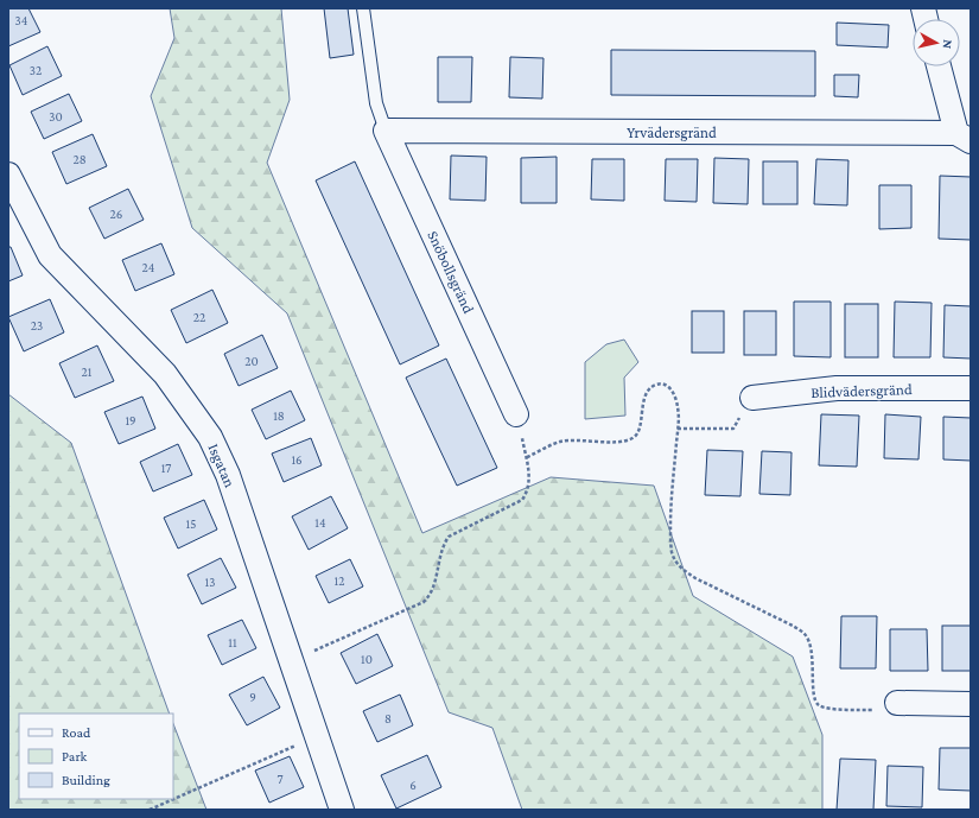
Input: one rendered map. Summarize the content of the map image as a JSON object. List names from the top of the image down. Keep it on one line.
{"streets":{"street":["Yrvädersgränd","Snöbollsgränd","Blidvädersgränd","Isgatan"]},"crossings":[["Yrvädersgränd","Snöbollsgränd"]],"house_numbers":["34","32","30","28","26","24","22","23","20","21","18","19","16","17","14","15","12","13","11","10","9","8","7","6"],"legend":["Road","Park","Building"],"north":"right"}
